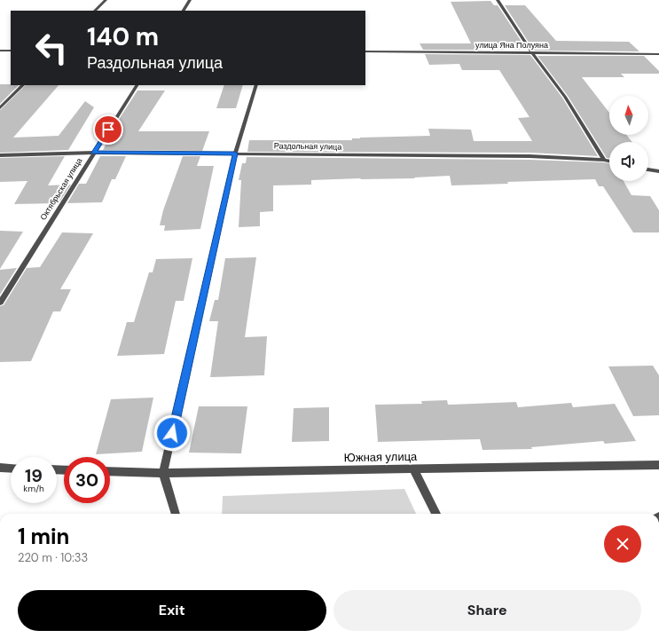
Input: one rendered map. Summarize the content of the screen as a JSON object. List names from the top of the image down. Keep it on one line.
{"streets":{"street":["улица Яна Полуяна","Раздольная улица","Октябрьская улица","Южная улица"]},"crossings":[["Раздольная улица","Октябрьская улица"]],"north":"top","page":{"turn":["140 m","Раздольная улица"],"speed":"19 km/h","limit":"30","heading":["1 min","220 m · 10:33"],"buttons":["Exit","Share"]}}
